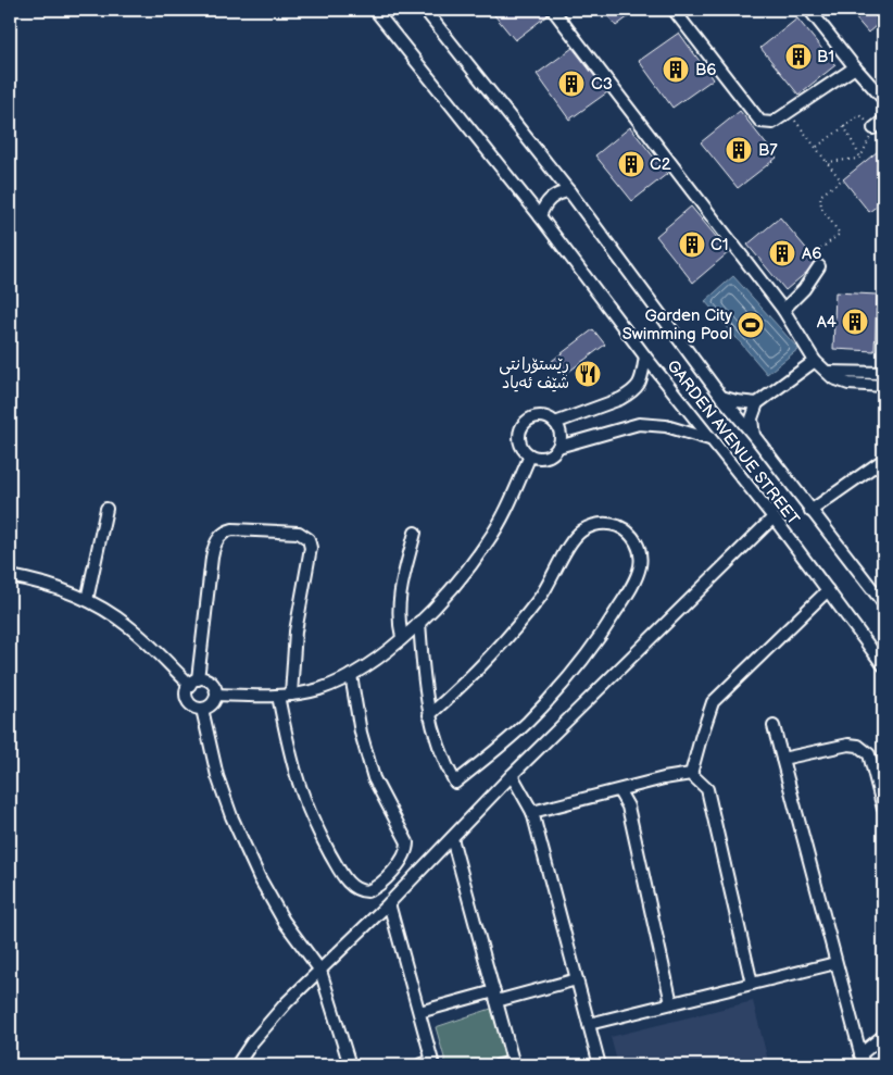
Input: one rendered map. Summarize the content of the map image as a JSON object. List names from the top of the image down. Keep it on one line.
{"streets":{"street":["GARDEN AVENUE STREET"]},"places":{"building":["B1","B6","C3","B7","C2","C1","A6","A4"],"sports":["Garden City Swimming Pool"],"restaurant":["ڕێستۆرانتی شێف ئەیاد"]}}
